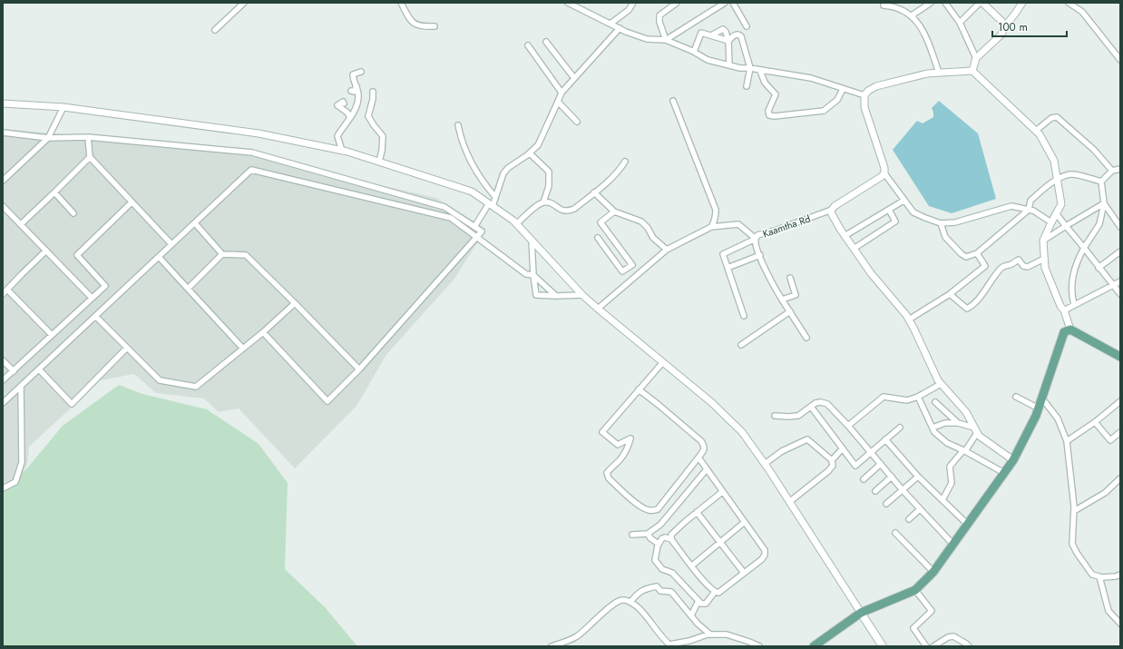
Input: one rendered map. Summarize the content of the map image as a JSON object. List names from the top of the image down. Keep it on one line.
{"streets":{"street":["Kaamtha Rd"]},"scale_bar":"100 m"}
